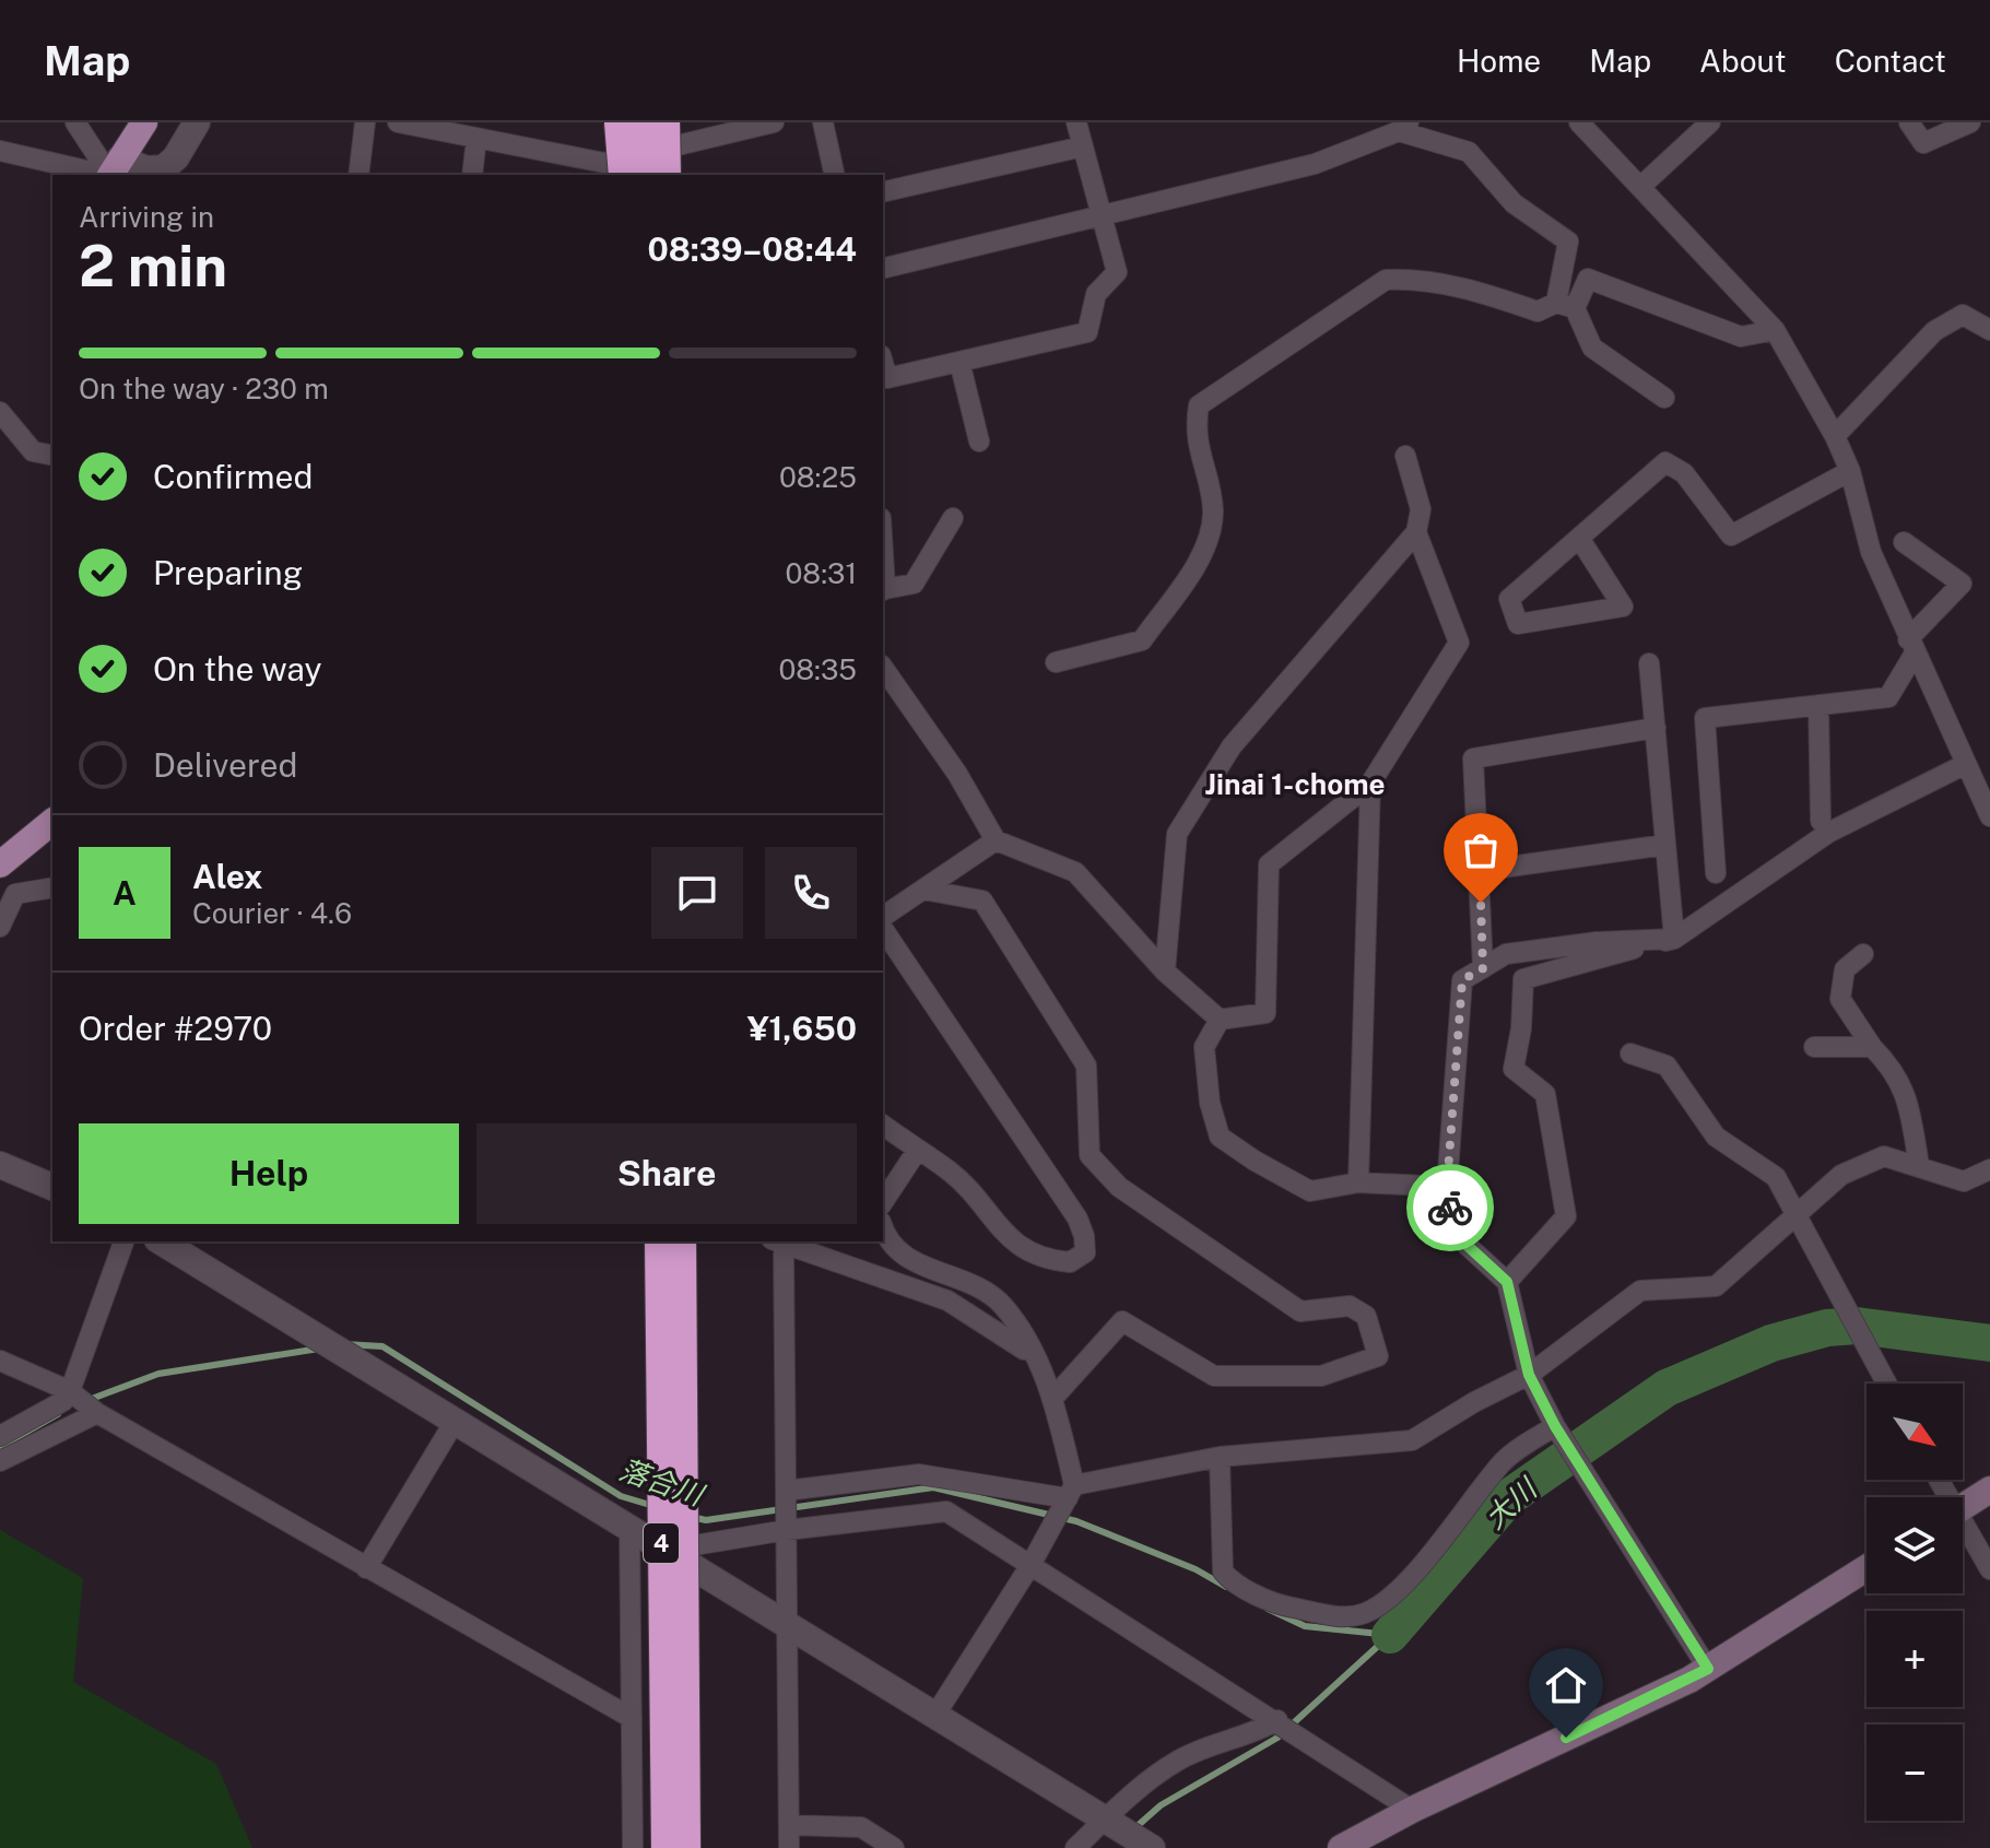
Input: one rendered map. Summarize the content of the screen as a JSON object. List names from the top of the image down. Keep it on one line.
{"streets":{"highway":["4"]},"districts":["Jinai 1-chome"],"water":["落合川","大川"],"north":"bottom right","page":{"header":"Map","nav":["Home","Map","About","Contact"],"heading":["2 min","Arriving in","08:39–08:44"],"panel":["Alex","Courier · 4.6","Order #2970","¥1,650"],"bar":"On the way · 230 m","list":[["Confirmed","08:25"],["Preparing","08:31"],["On the way","08:35"],"Delivered"],"round":"A","buttons":["Help","Share"],"map_buttons":["+","−"]}}
